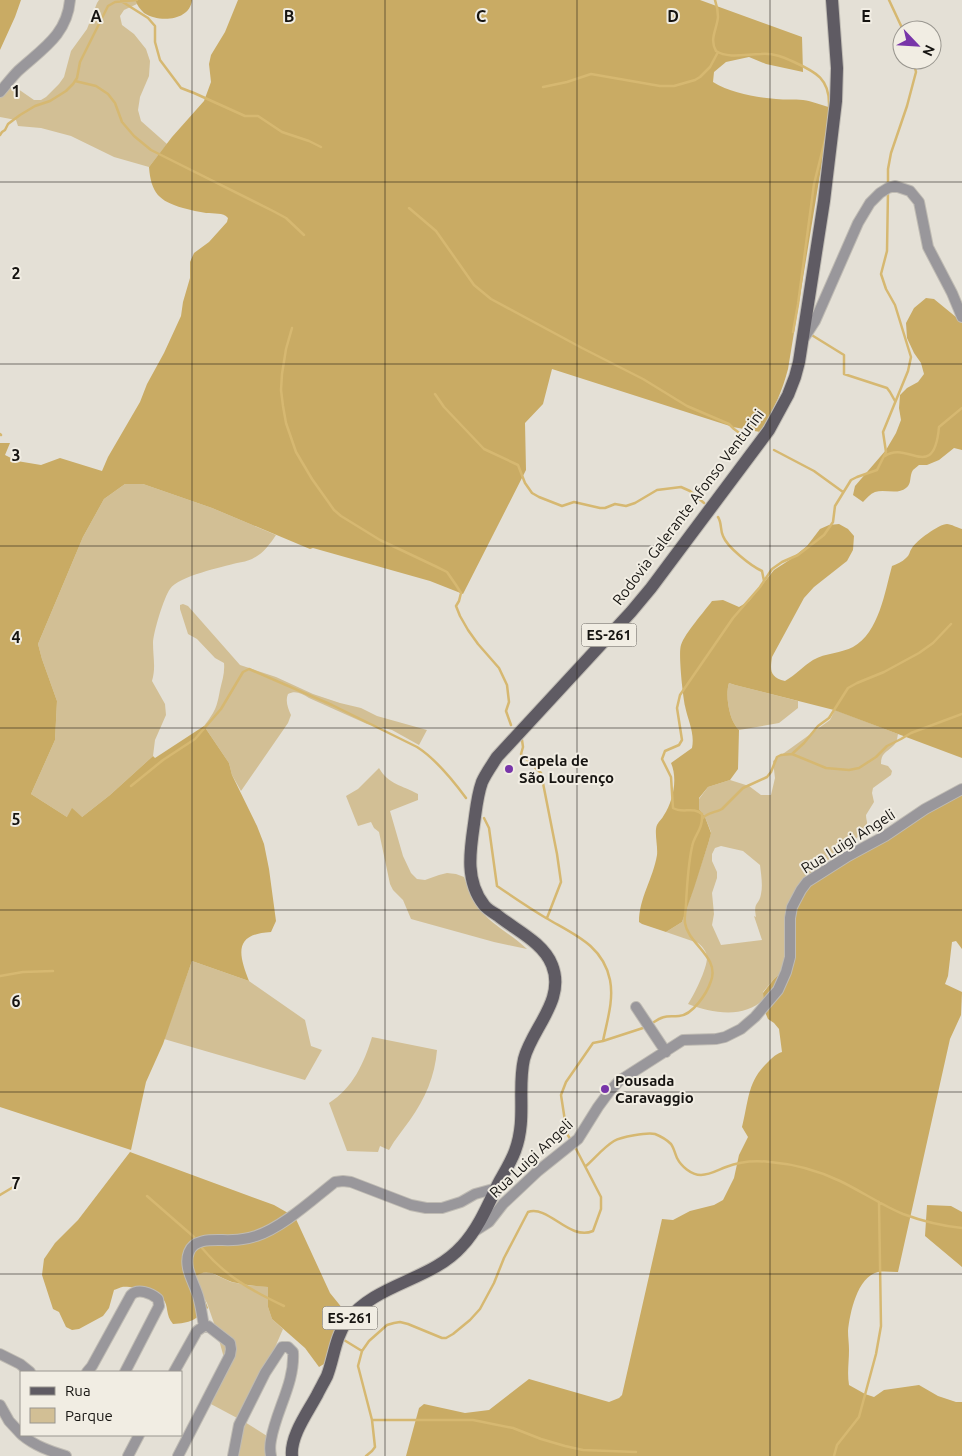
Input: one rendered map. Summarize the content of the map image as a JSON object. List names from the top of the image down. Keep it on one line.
{"streets":{"main road":["Rodovia Galerante Afonso Venturini","ES-261"],"street":["Rua Luigi Angeli"]},"crossings":[["Rodovia Galerante Afonso Venturini","ES-261"],["Rodovia Galerante Afonso Venturini","Rua Luigi Angeli"],["ES-261","Rua Luigi Angeli"]],"places":["Capela de São Lourenço","Pousada Caravaggio"],"legend":["Rua","Parque"],"north":"bottom right","grid":{"columns":["A","B","C","D","E"],"rows":["1","2","3","4","5","6","7"]}}
